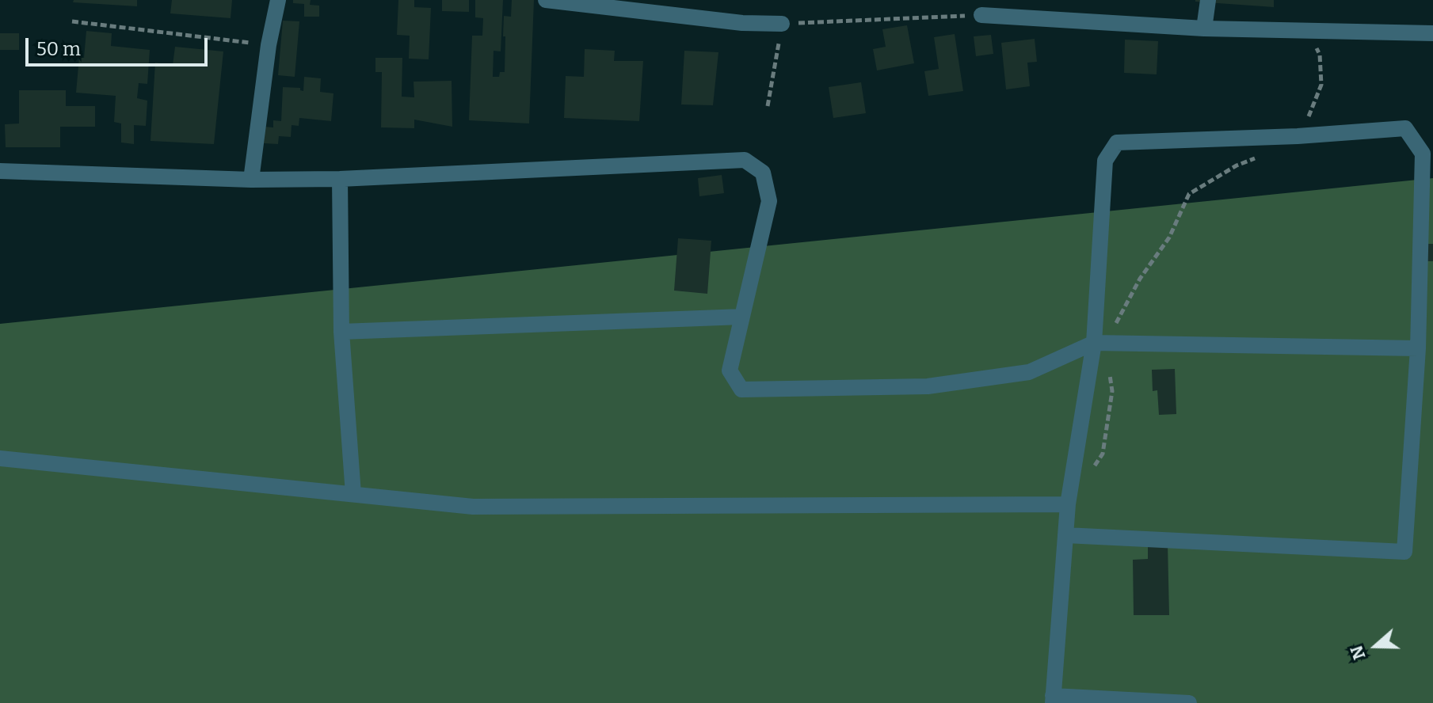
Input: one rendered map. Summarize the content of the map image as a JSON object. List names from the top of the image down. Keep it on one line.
{"scale_bar":"50 m","north":"left"}
